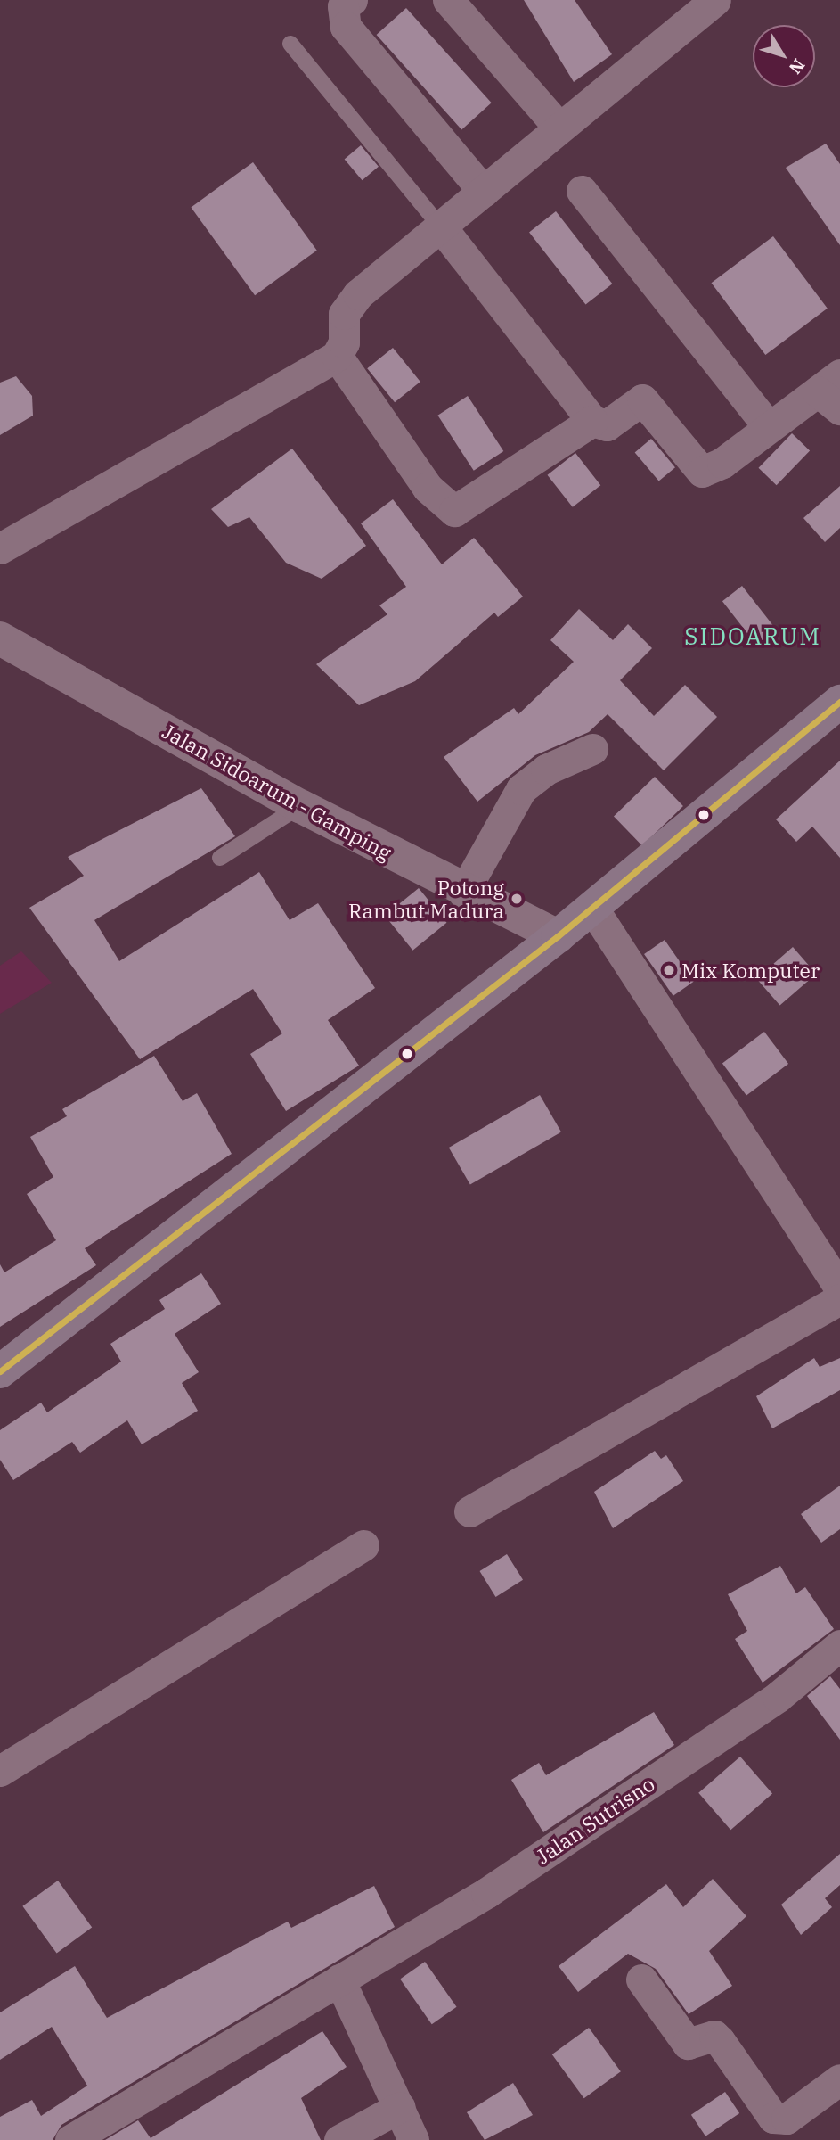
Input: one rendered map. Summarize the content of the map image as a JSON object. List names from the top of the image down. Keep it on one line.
{"streets":{"main road":["Jalan Sidoarum - Gamping"],"street":["Jalan Sutrisno"]},"districts":["SIDOARUM"],"places":["Potong Rambut Madura","Mix Komputer"],"north":"bottom right"}
